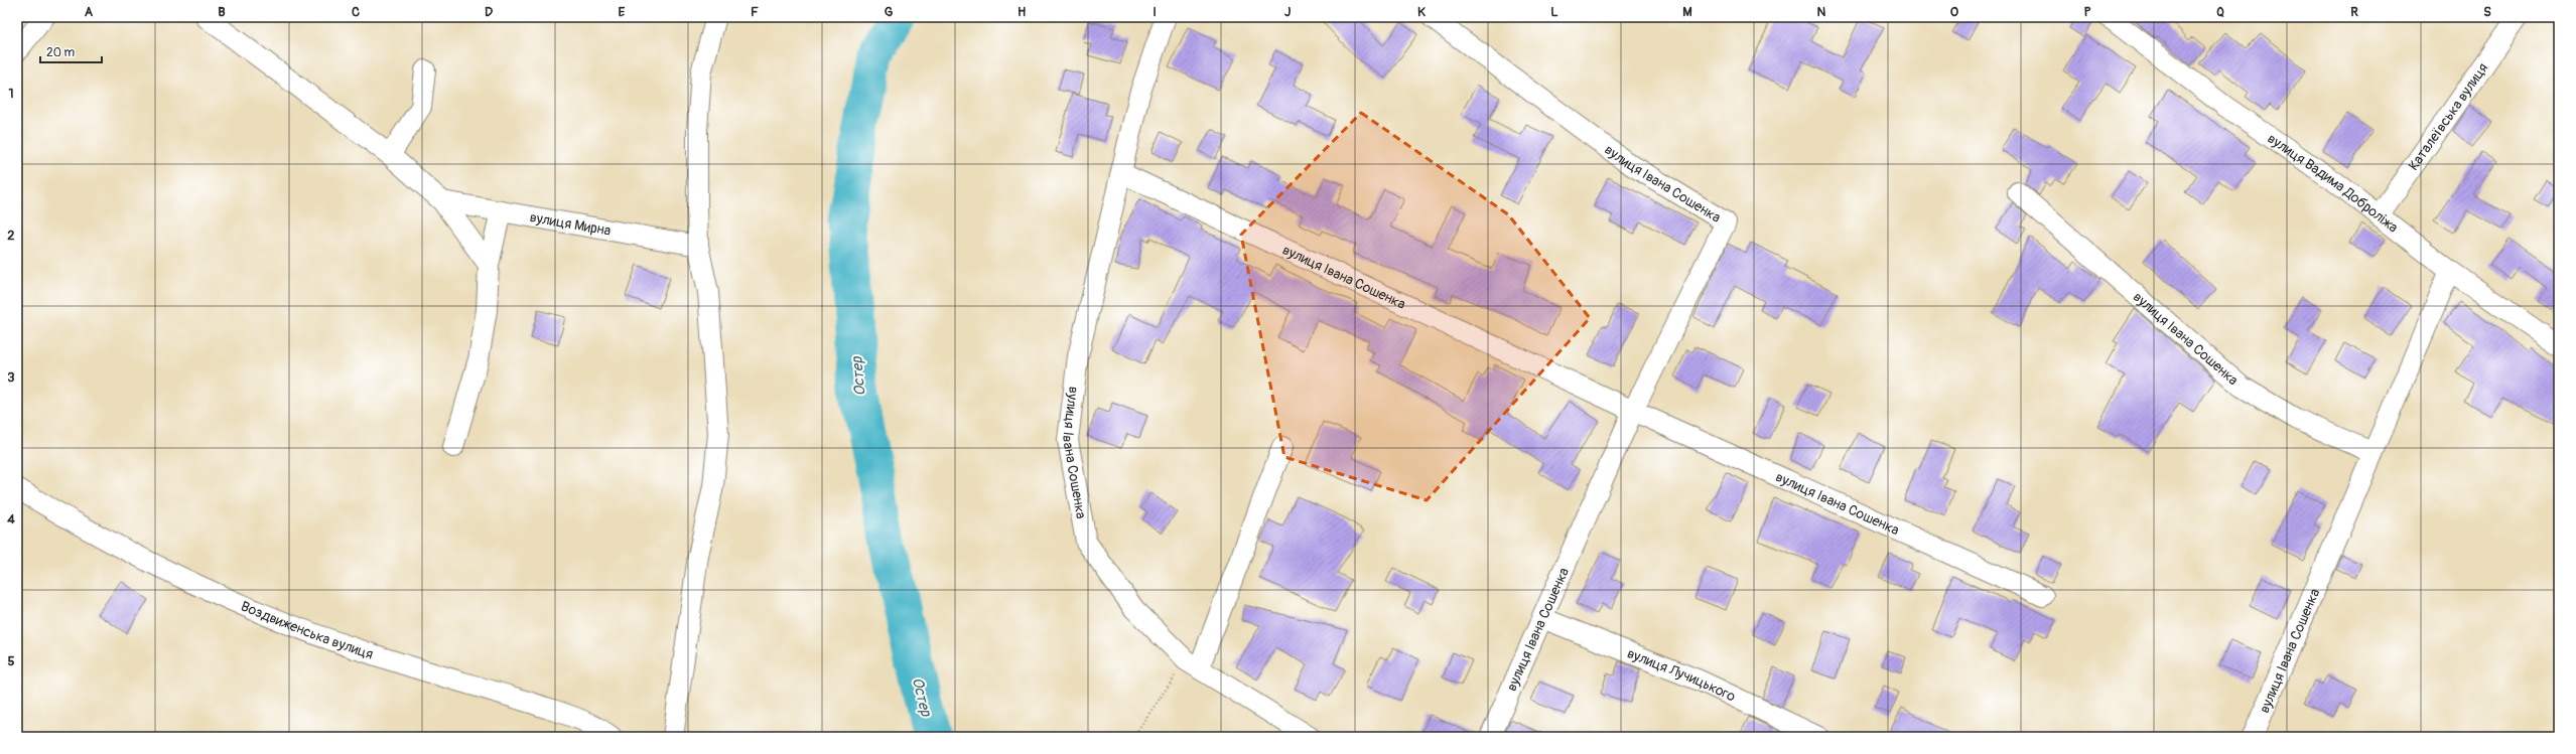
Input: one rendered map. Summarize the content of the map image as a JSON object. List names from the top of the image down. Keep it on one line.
{"streets":{"street":["Каталеївська вулиця","вулиця Івана Сошенка","вулиця Вадима Доброліжа","вулиця Мирна","Воздвиженська вулиця","вулиця Лучицького"]},"crossings":[["Каталеївська вулиця","вулиця Вадима Доброліжа"],["вулиця Івана Сошенка","вулиця Вадима Доброліжа"],["вулиця Івана Сошенка","вулиця Лучицького"]],"water":["Остер"],"scale_bar":"20 m","grid":{"columns":["A","B","C","D","E","F","G","H","I","J","K","L","M","N","O","P","Q","R","S"],"rows":["1","2","3","4","5"]}}
